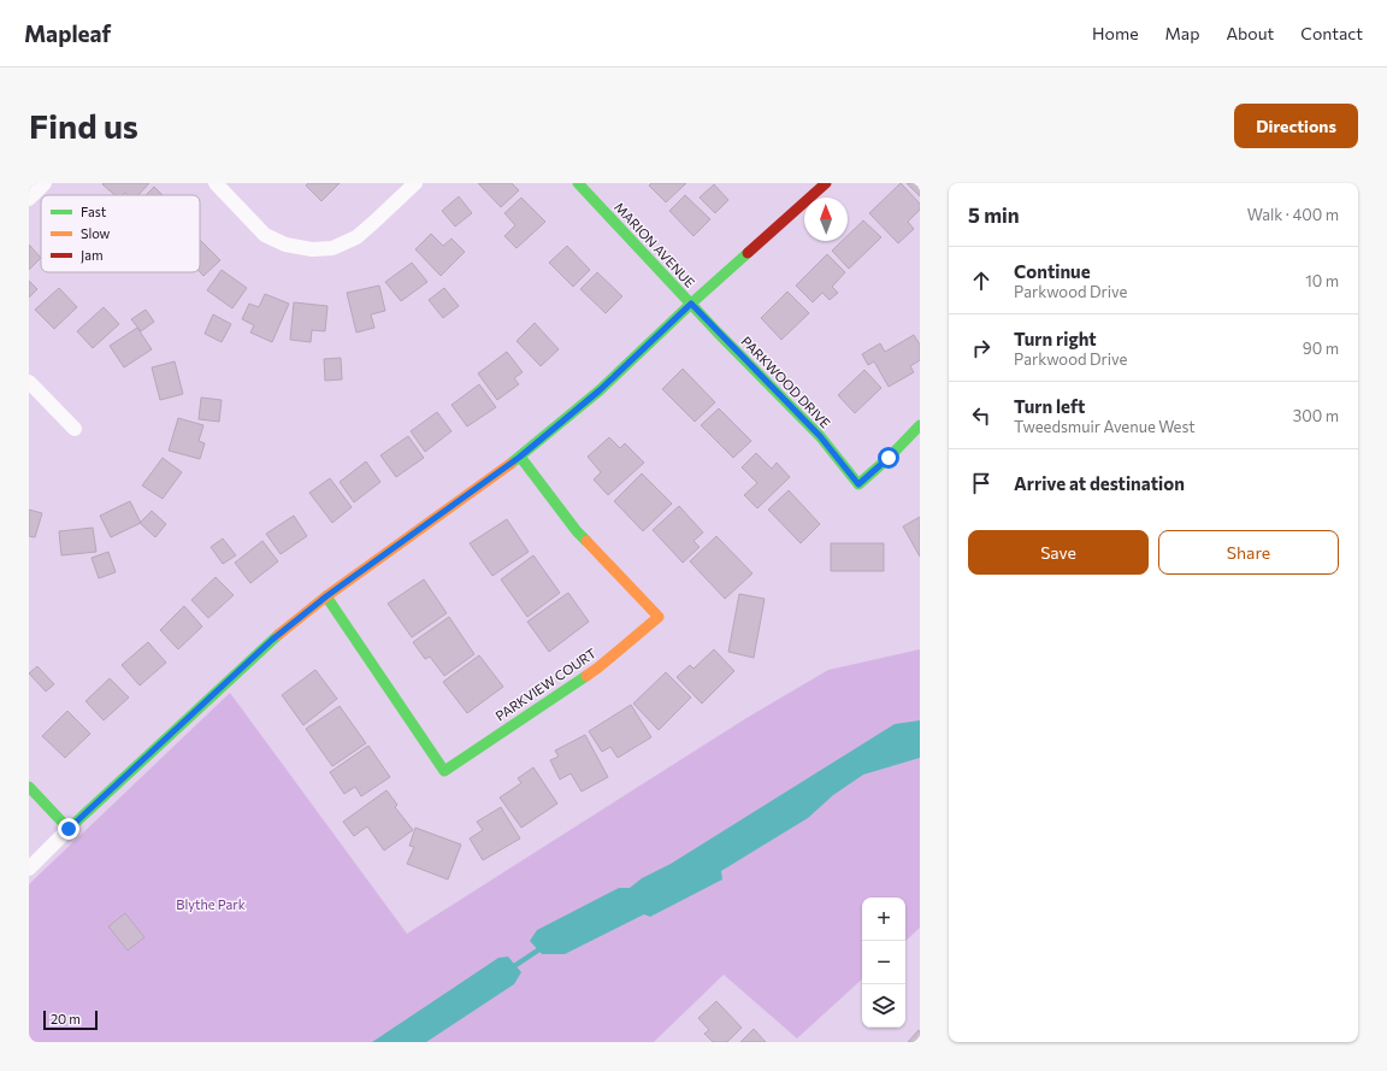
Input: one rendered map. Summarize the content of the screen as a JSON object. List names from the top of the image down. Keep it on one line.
{"streets":{"street":["MARION AVENUE","PARKWOOD DRIVE","PARKVIEW COURT"]},"crossings":[["MARION AVENUE","PARKWOOD DRIVE"]],"parks":["Blythe Park"],"legend":["Fast","Slow","Jam"],"scale_bar":"20 m","north":"top","page":{"header":"Mapleaf","nav":["Home","Map","About","Contact"],"buttons":["Directions",["Save","Share"]],"title":"Find us","heading":["5 min","Walk · 400 m"],"list":[["Continue","Parkwood Drive","10 m"],["Turn right","Parkwood Drive","90 m"],["Turn left","Tweedsmuir Avenue West","300 m"],"Arrive at destination"],"map_buttons":["+","−"],"scale":"20 m"}}
